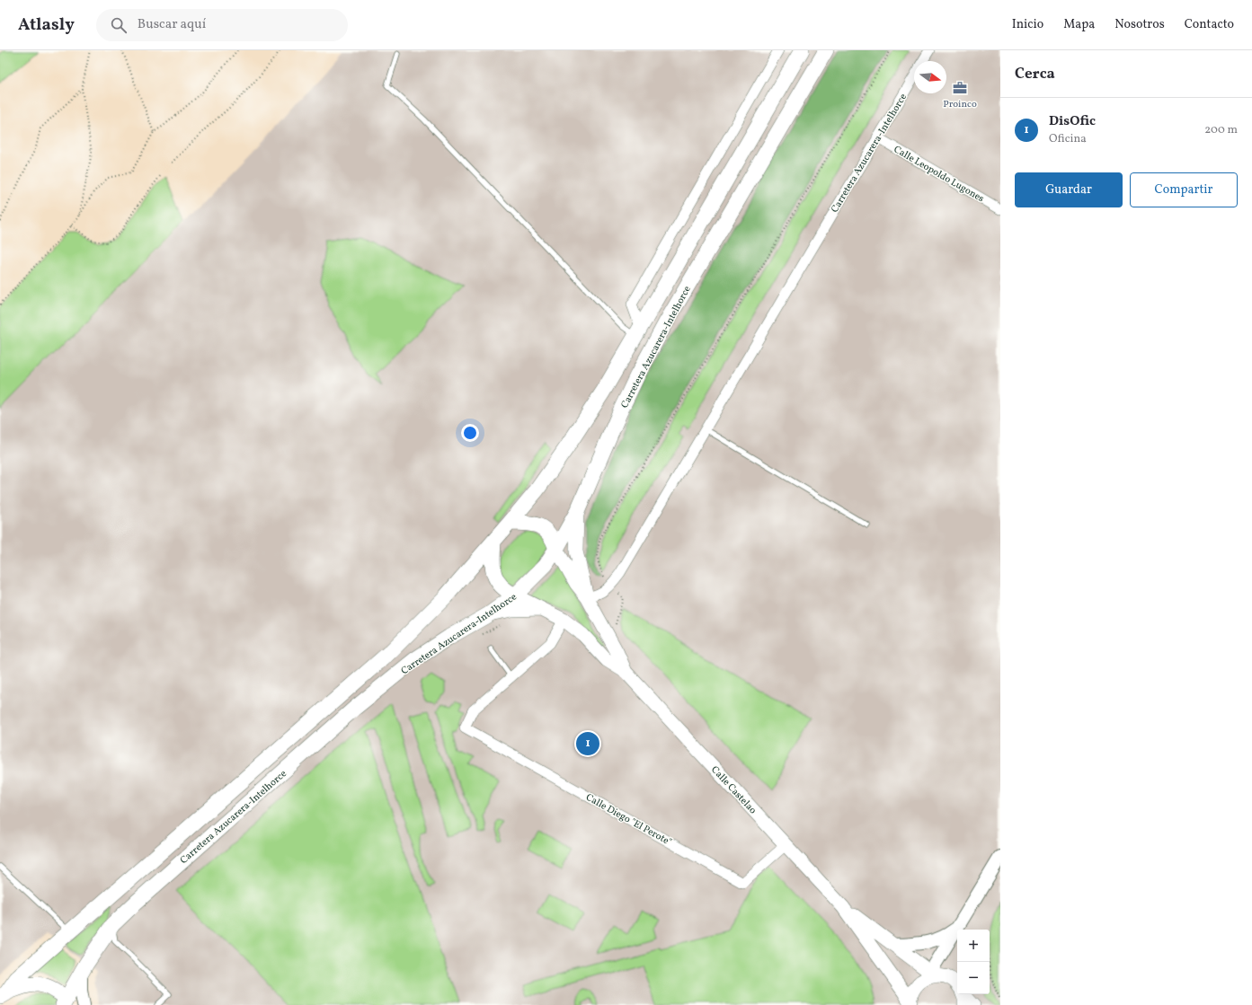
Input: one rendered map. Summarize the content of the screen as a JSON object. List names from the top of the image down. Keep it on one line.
{"streets":{"main road":["Carretera Azucarera-Intelhorce","Calle Castelao"],"street":["Calle Leopoldo Lugones","Calle Diego \"El Perote\""]},"crossings":[["Carretera Azucarera-Intelhorce","Calle Leopoldo Lugones"],["Carretera Azucarera-Intelhorce","Calle Castelao"],["Calle Castelao","Calle Diego \"El Perote\""]],"places":{"office":["Proinco"]},"north":"right","page":{"header":"Atlasly","search":"Buscar aquí","nav":["Inicio","Mapa","Nosotros","Contacto"],"heading":"Cerca","list":[{"mark":"1","name":"DisOfic","note":"Oficina","value":"200 m"}],"buttons":["Guardar","Compartir"],"pins":"1","map_buttons":["+","−"]}}
